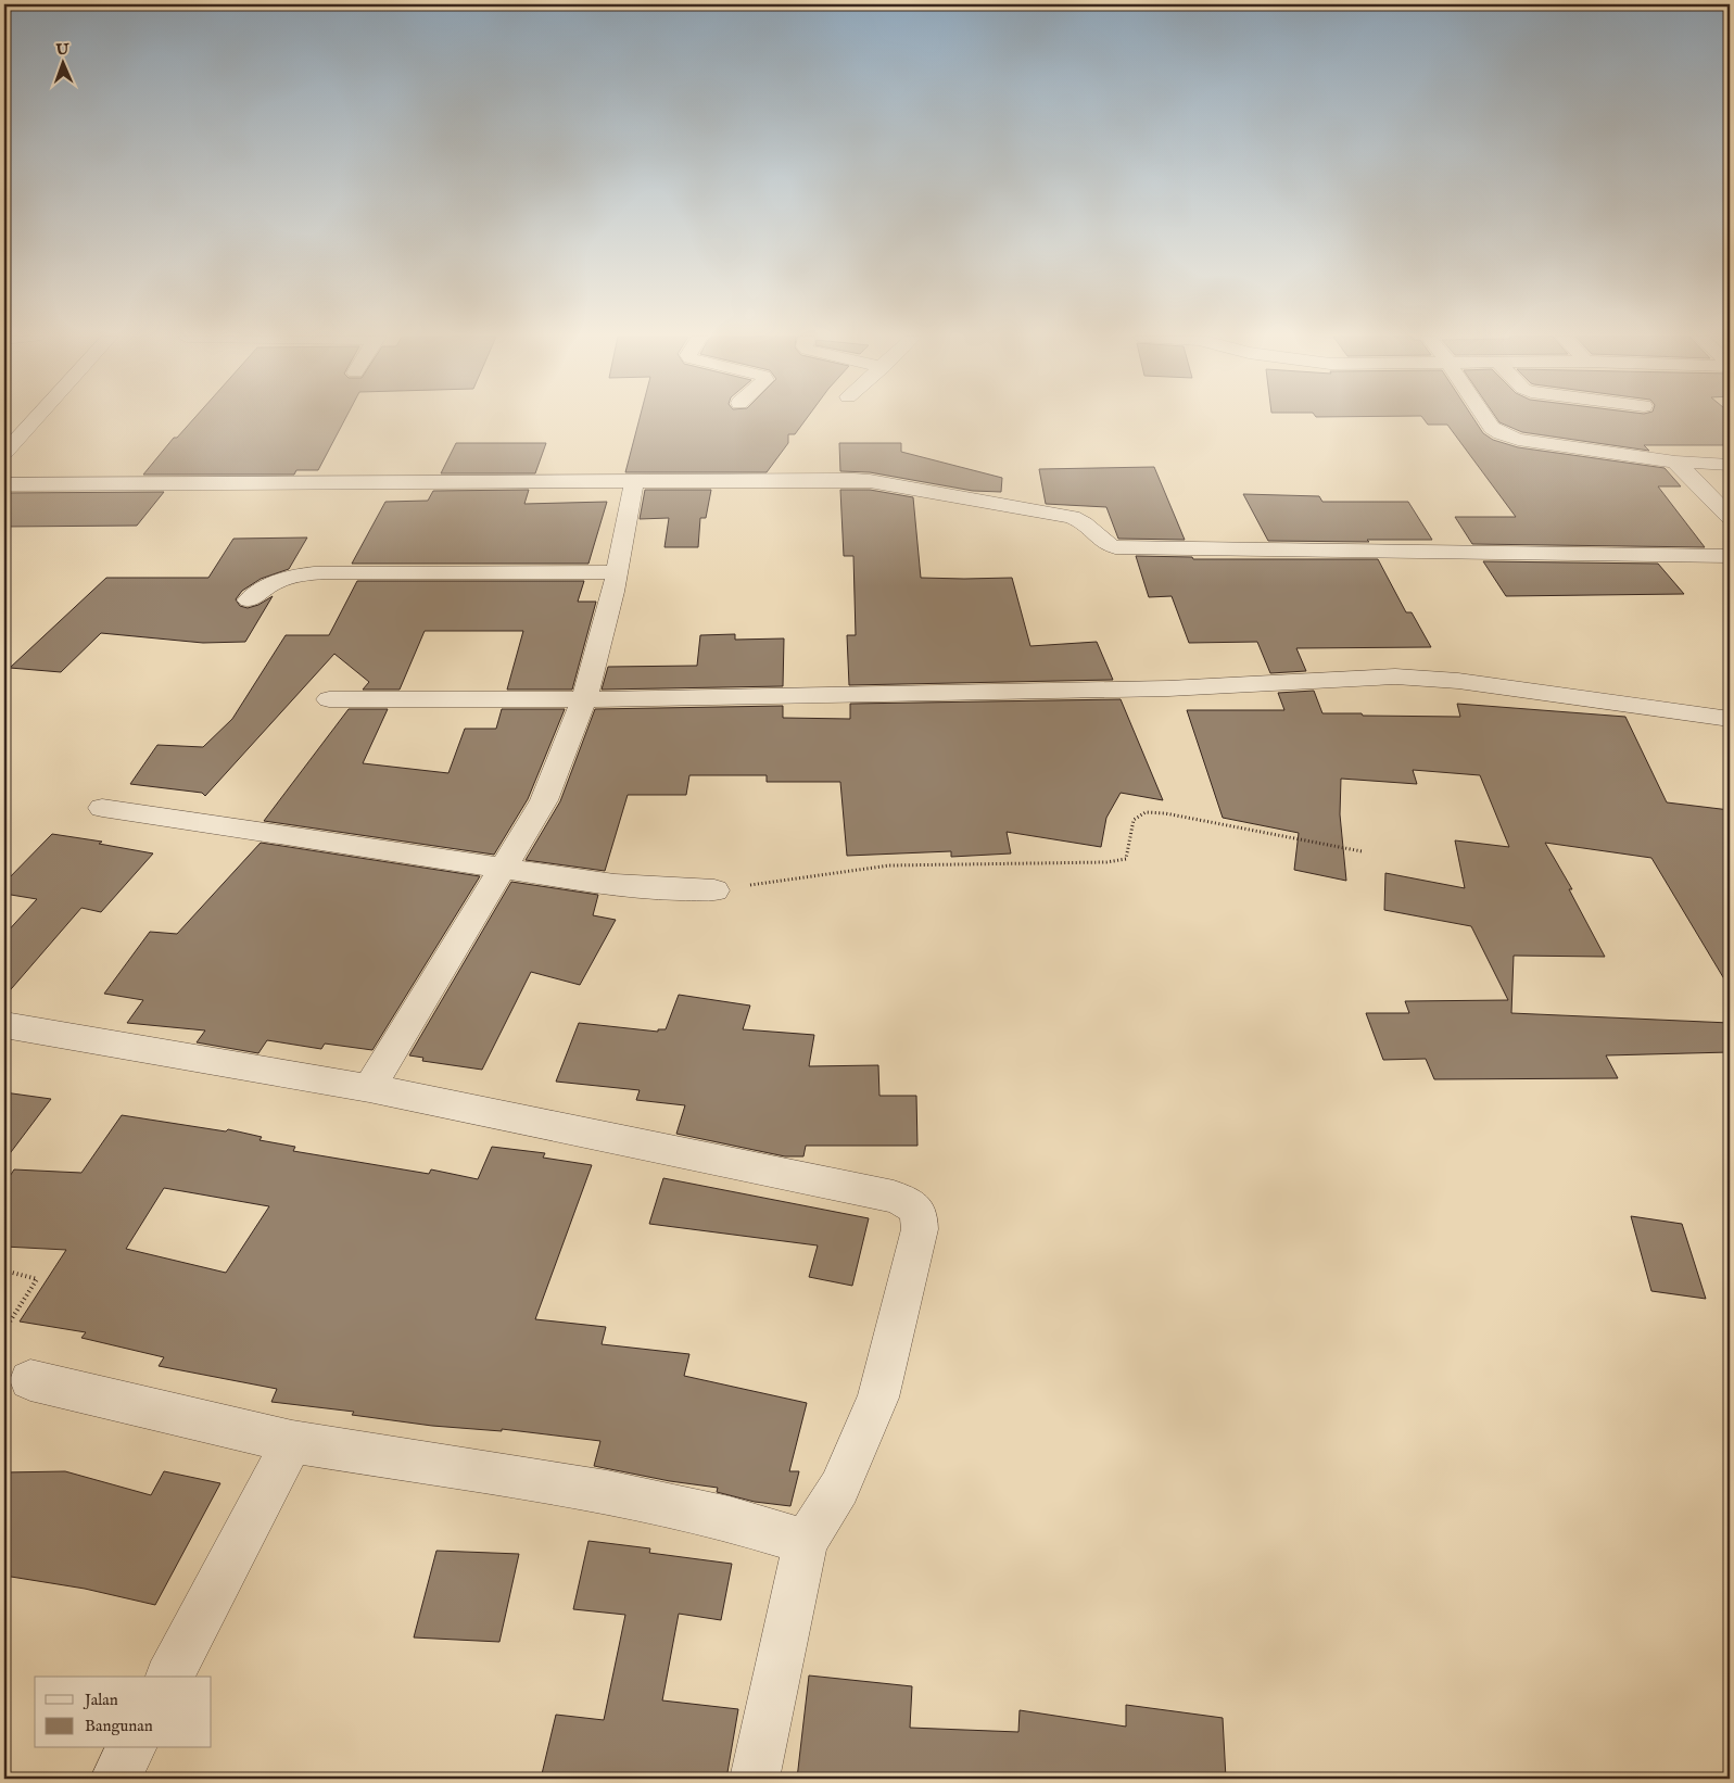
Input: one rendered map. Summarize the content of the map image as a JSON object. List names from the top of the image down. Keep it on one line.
{"legend":["Jalan","Bangunan"],"north":"top"}
